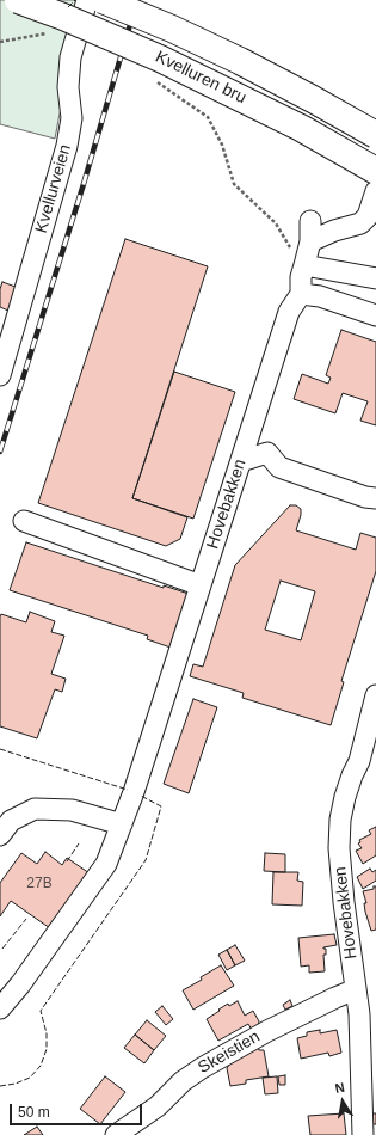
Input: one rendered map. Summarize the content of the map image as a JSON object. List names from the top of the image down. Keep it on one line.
{"streets":{"highway":["Kvelluren bru"],"street":["Kvellurveien","Hovebakken","Skeistien"]},"crossings":[["Hovebakken","Skeistien"]],"house_numbers":["27B"],"scale_bar":"50 m","north":"top"}
